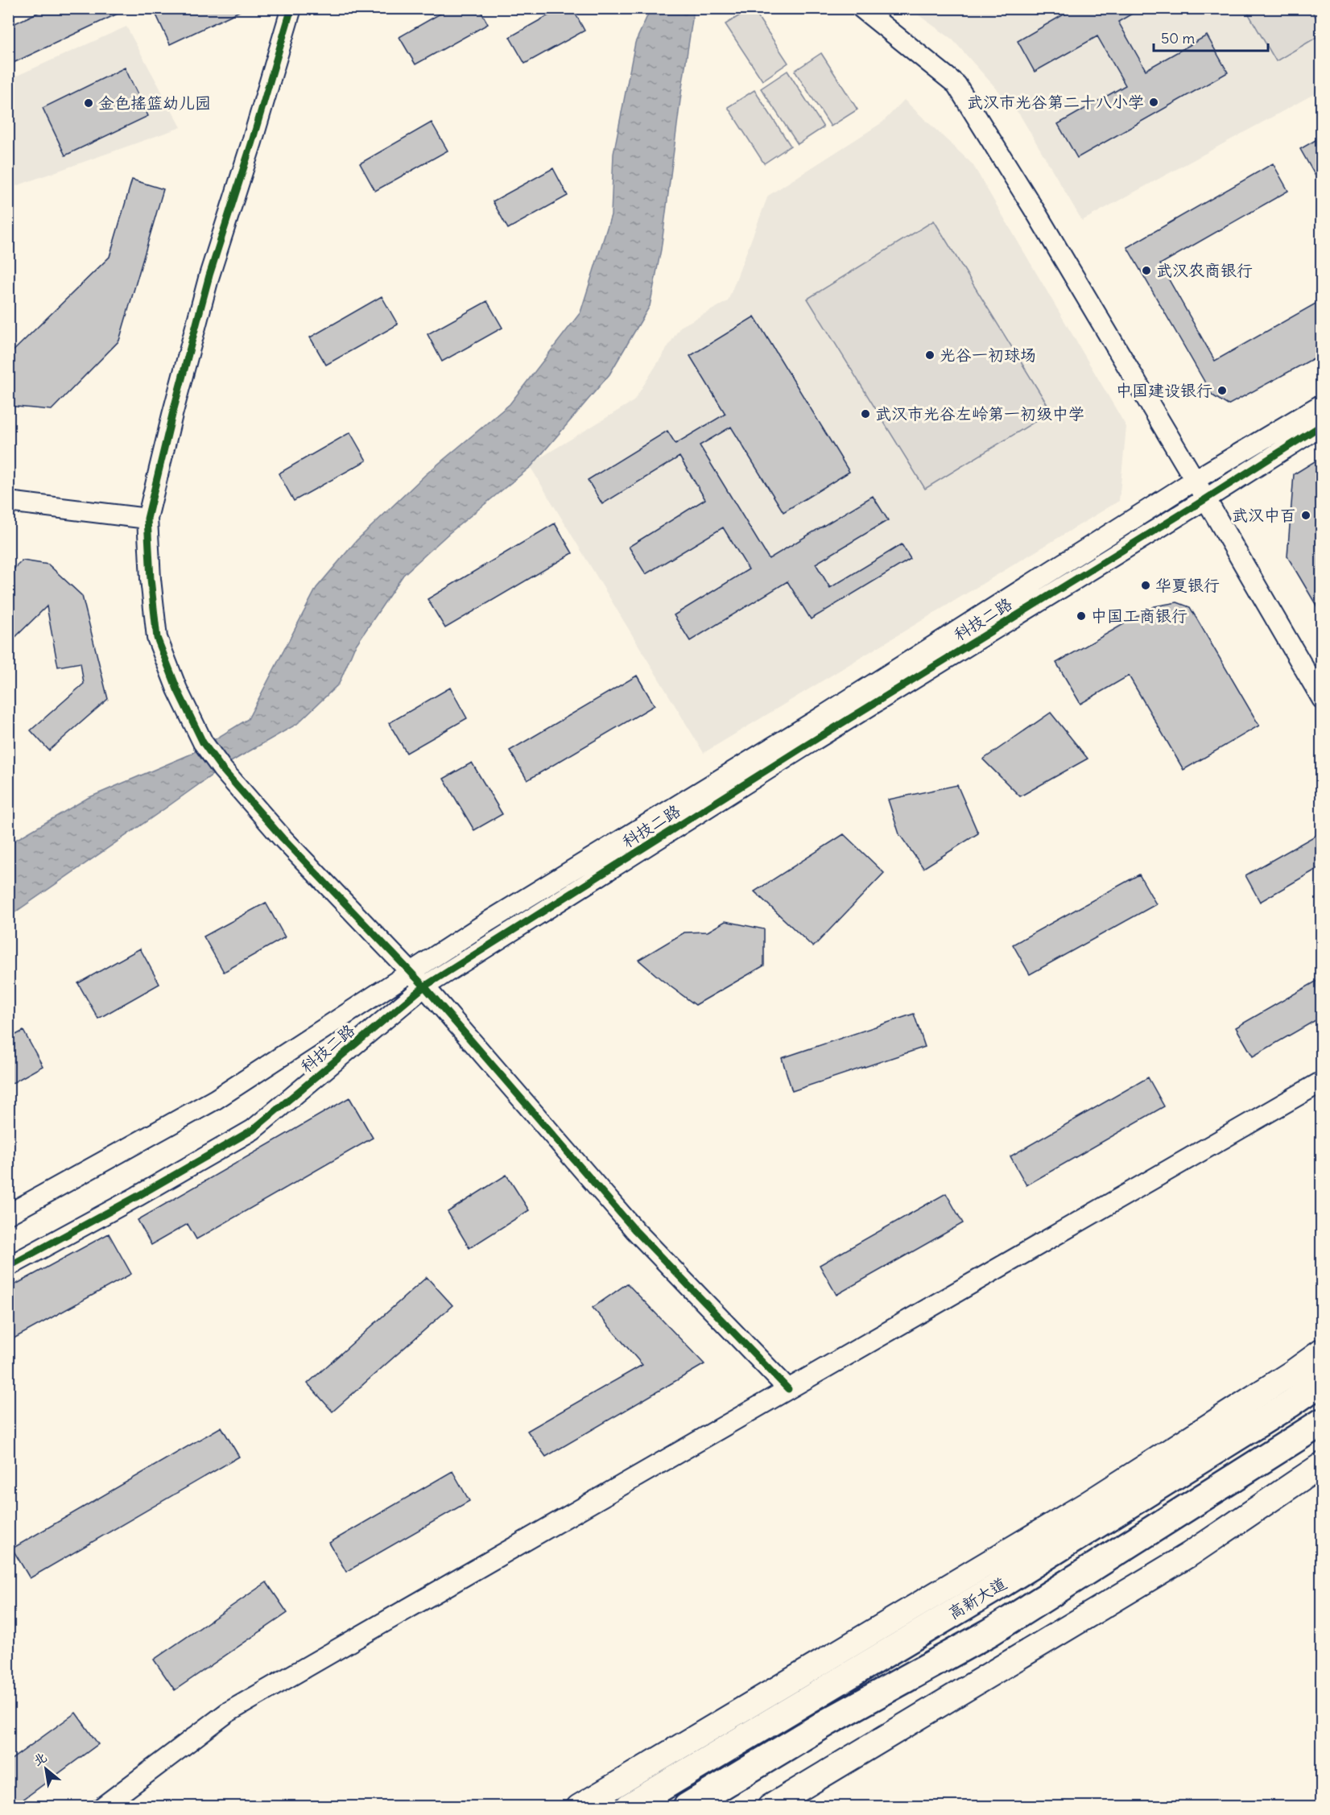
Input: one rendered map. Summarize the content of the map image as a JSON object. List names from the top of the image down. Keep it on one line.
{"streets":{"highway":["高新大道"],"street":["科技二路"]},"places":["武汉市光谷第二十八小学","金色摇篮幼儿园","武汉农商银行","光谷一初球场","中国建设银行","武汉市光谷左岭第一初级中学","武汉中百","华夏银行","中国工商银行"],"scale_bar":"50 m","north":"top left"}
